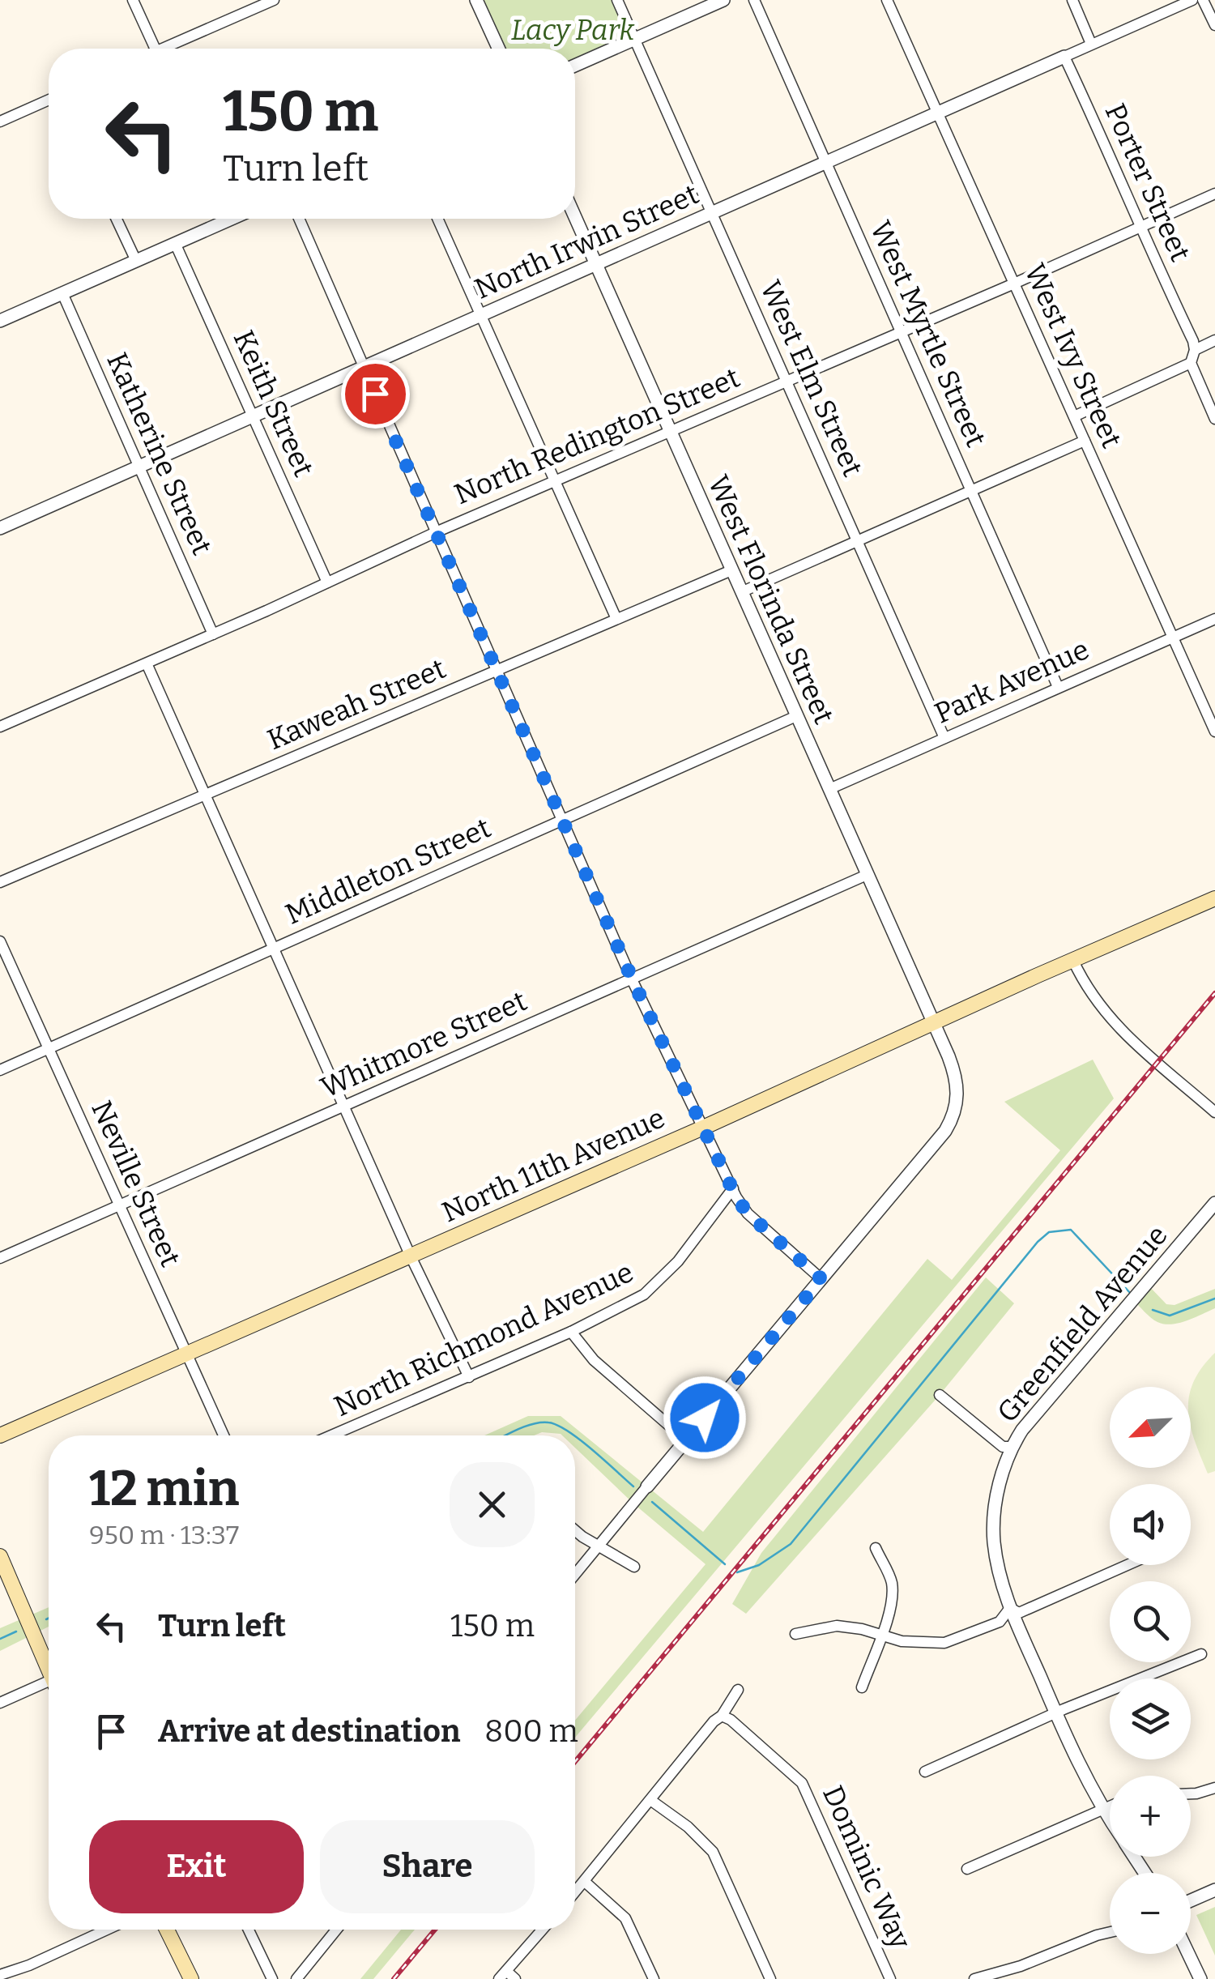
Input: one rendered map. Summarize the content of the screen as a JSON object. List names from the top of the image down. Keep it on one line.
{"streets":{"main road":["North 11th Avenue"],"street":["Porter Street","North Irwin Street","West Myrtle Street","West Ivy Street","West Elm Street","Keith Street","North Redington Street","Katherine Street","West Florinda Street","Park Avenue","Kaweah Street","Middleton Street","Whitmore Street","Neville Street","Greenfield Avenue","North Richmond Avenue","Dominic Way"]},"crossings":[["Porter Street","North Irwin Street"],["Porter Street","North Redington Street"],["North Irwin Street","West Myrtle Street"],["North Irwin Street","West Ivy Street"],["North Irwin Street","West Elm Street"],["North Irwin Street","Keith Street"],["North Irwin Street","Katherine Street"],["North Irwin Street","West Florinda Street"],["West Myrtle Street","North Redington Street"],["West Myrtle Street","Park Avenue"],["West Ivy Street","North Redington Street"],["West Ivy Street","Park Avenue"],["West Elm Street","North Redington Street"],["West Elm Street","Park Avenue"],["Keith Street","North Redington Street"],["North Redington Street","Katherine Street"],["North Redington Street","West Florinda Street"],["West Florinda Street","Park Avenue"],["West Florinda Street","Kaweah Street"],["West Florinda Street","Middleton Street"],["West Florinda Street","Whitmore Street"],["West Florinda Street","North 11th Avenue"],["Middleton Street","Neville Street"],["Whitmore Street","Neville Street"],["North 11th Avenue","Neville Street"]],"parks":["Lacy Park"],"north":"bottom left","page":{"turn":["150 m","Turn left"],"map_buttons":["+","−"],"heading":["12 min","950 m · 13:37"],"list":[{"name":"Turn left","value":"150 m"},{"name":"Arrive at destination","value":"800 m"}],"buttons":["Exit","Share"]}}
